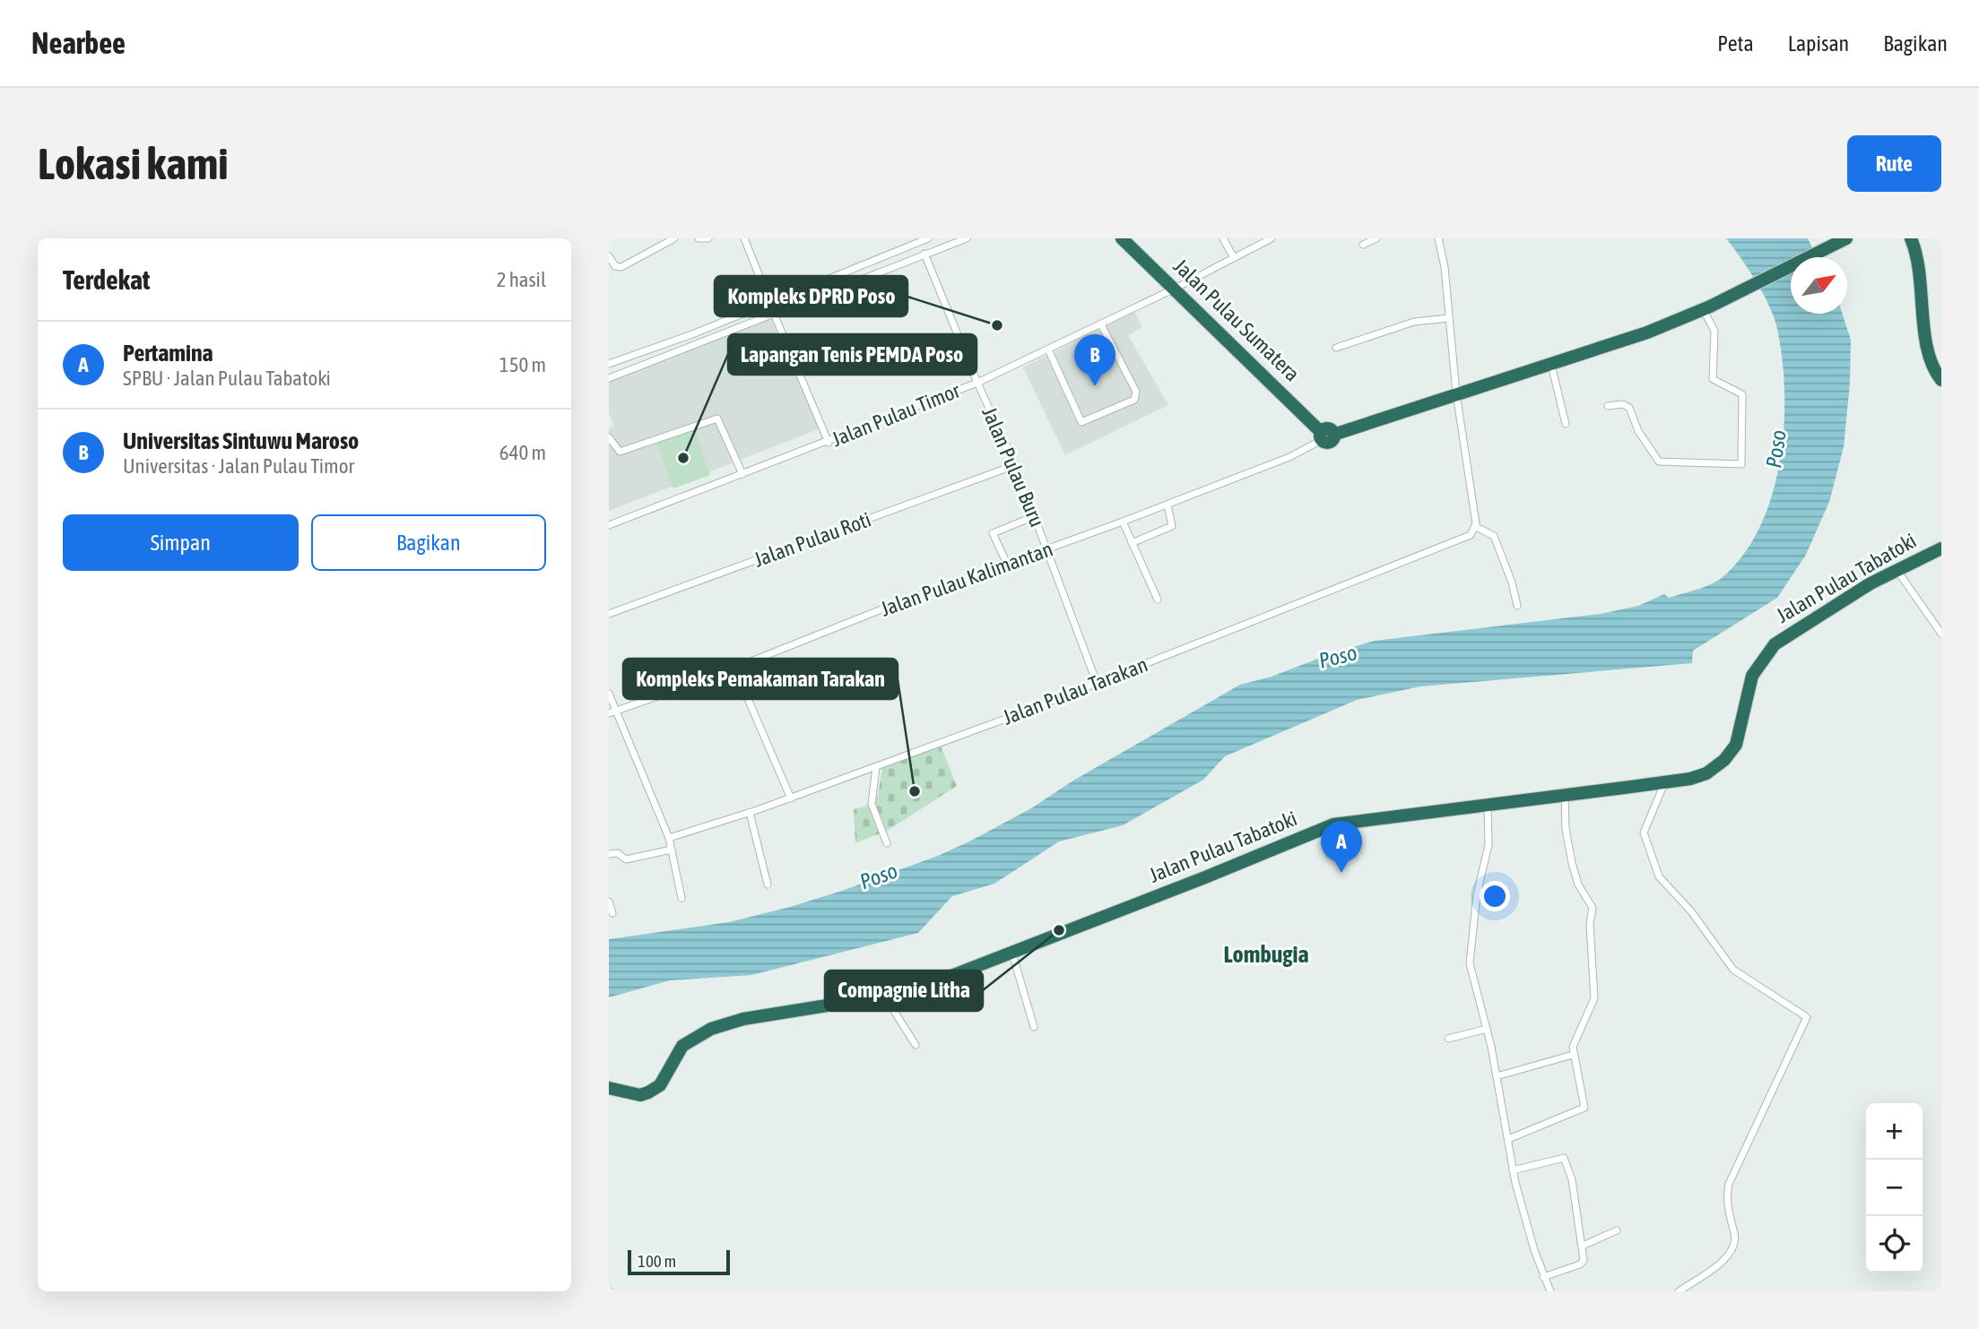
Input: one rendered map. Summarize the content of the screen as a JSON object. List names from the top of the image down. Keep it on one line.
{"streets":{"highway":["Jalan Pulau Sumatera","Jalan Pulau Tabatoki"],"street":["Jalan Pulau Timor","Jalan Pulau Buru","Jalan Pulau Roti","Jalan Pulau Kalimantan","Jalan Pulau Tarakan"]},"crossings":[["Jalan Pulau Sumatera","Jalan Pulau Timor"],["Jalan Pulau Sumatera","Jalan Pulau Kalimantan"],["Jalan Pulau Timor","Jalan Pulau Buru"],["Jalan Pulau Buru","Jalan Pulau Roti"],["Jalan Pulau Buru","Jalan Pulau Kalimantan"],["Jalan Pulau Buru","Jalan Pulau Tarakan"]],"districts":["Lombugia"],"water":["Poso"],"places":["Kompleks DPRD Poso","Lapangan Tenis PEMDA Poso","Kompleks Pemakaman Tarakan","Compagnie Litha"],"scale_bar":"100 m","north":"top right","page":{"header":"Nearbee","nav":["Peta","Lapisan","Bagikan"],"buttons":["Rute",["Simpan","Bagikan"]],"title":"Lokasi kami","heading":["Terdekat","2 hasil"],"list":[{"mark":"A","name":"Pertamina","note":"SPBU · Jalan Pulau Tabatoki","value":"150 m"},{"mark":"B","name":"Universitas Sintuwu Maroso","note":"Universitas · Jalan Pulau Timor","value":"640 m"}],"pins":["B","A"],"map_buttons":["+","−"],"scale":"100 m"}}
